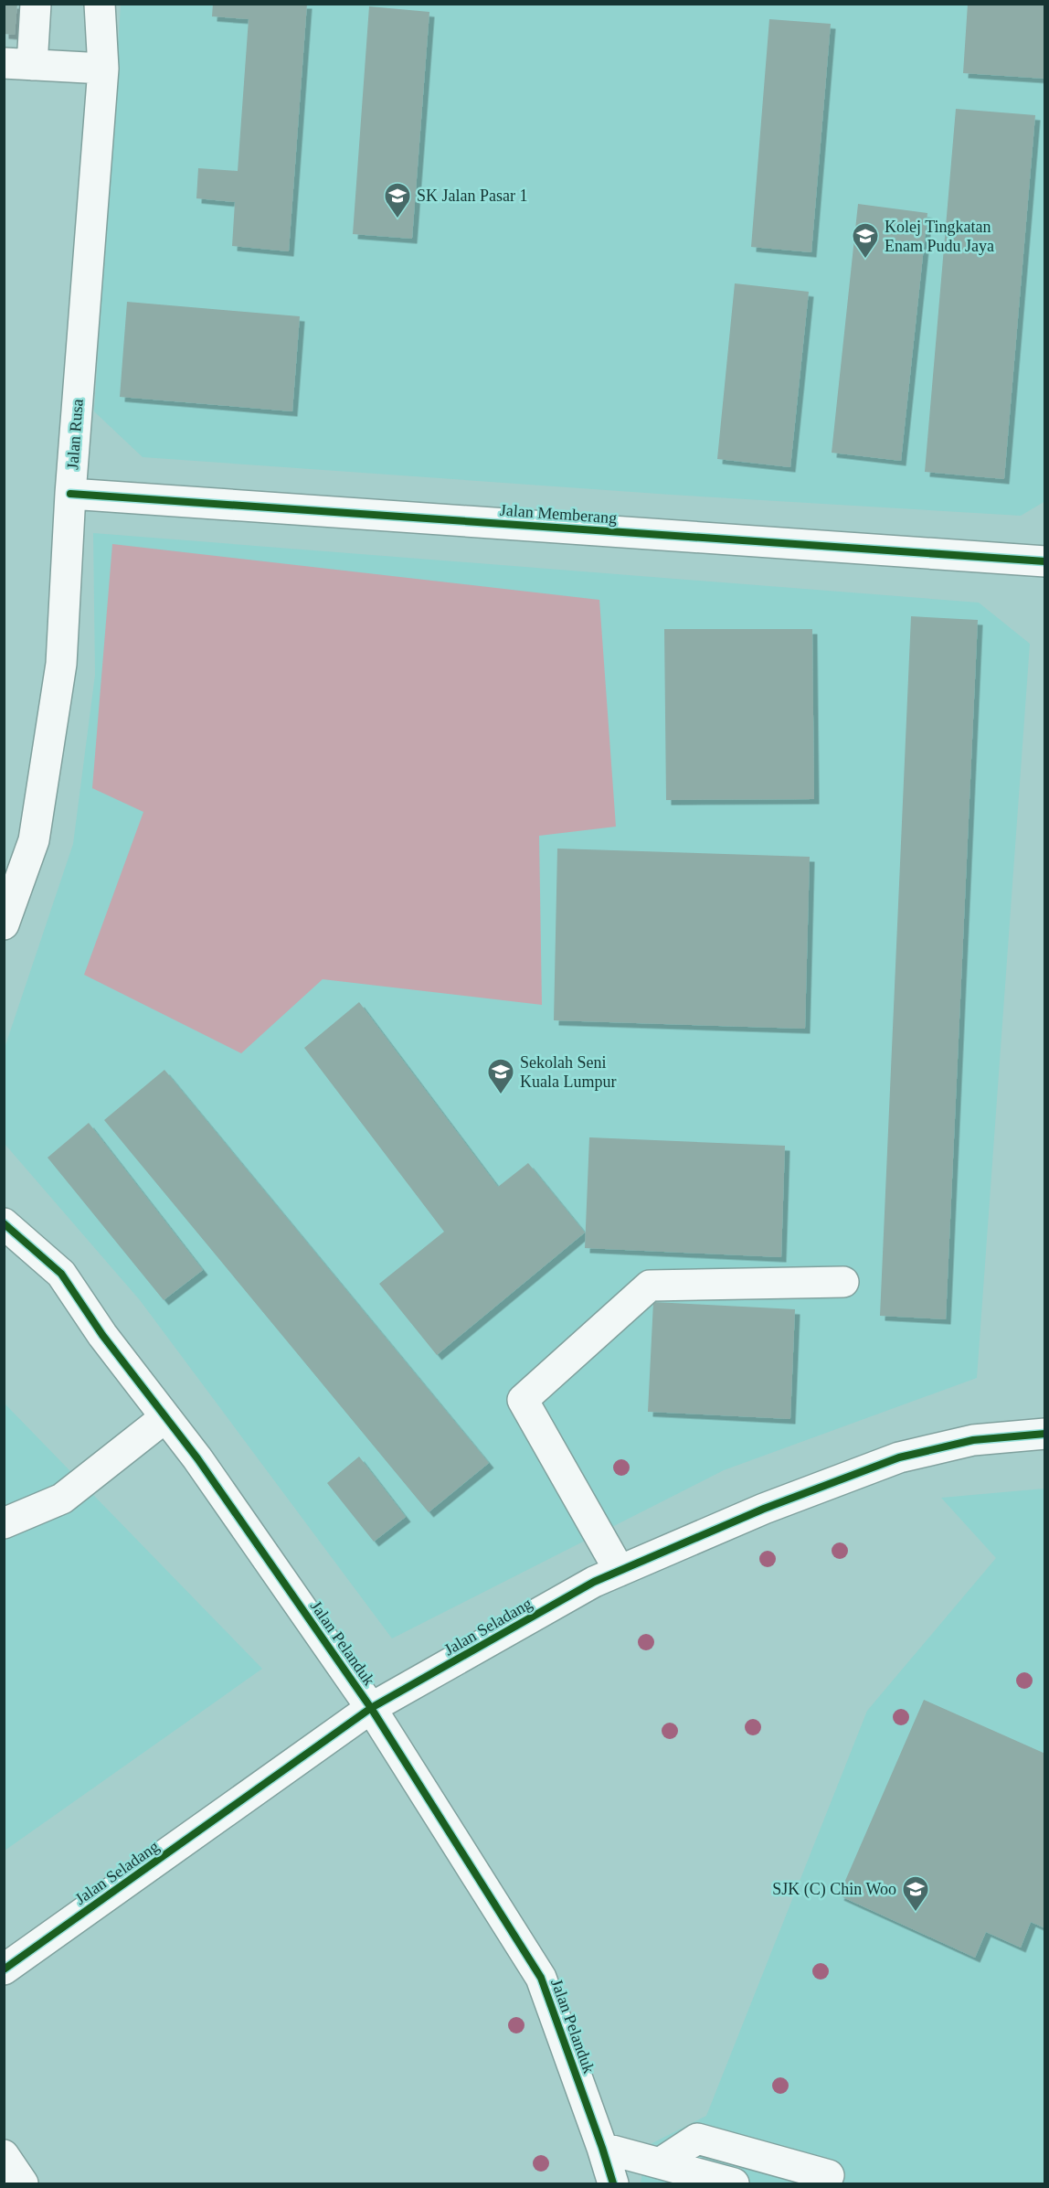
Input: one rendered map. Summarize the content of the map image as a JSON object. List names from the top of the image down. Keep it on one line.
{"streets":{"street":["Jalan Rusa","Jalan Memberang","Jalan Seladang","Jalan Pelanduk"]},"crossings":[["Jalan Rusa","Jalan Memberang"],["Jalan Seladang","Jalan Pelanduk"]],"places":{"school or university":["SK Jalan Pasar 1","Kolej Tingkatan Enam Pudu Jaya","Sekolah Seni Kuala Lumpur","SJK (C) Chin Woo"]}}
